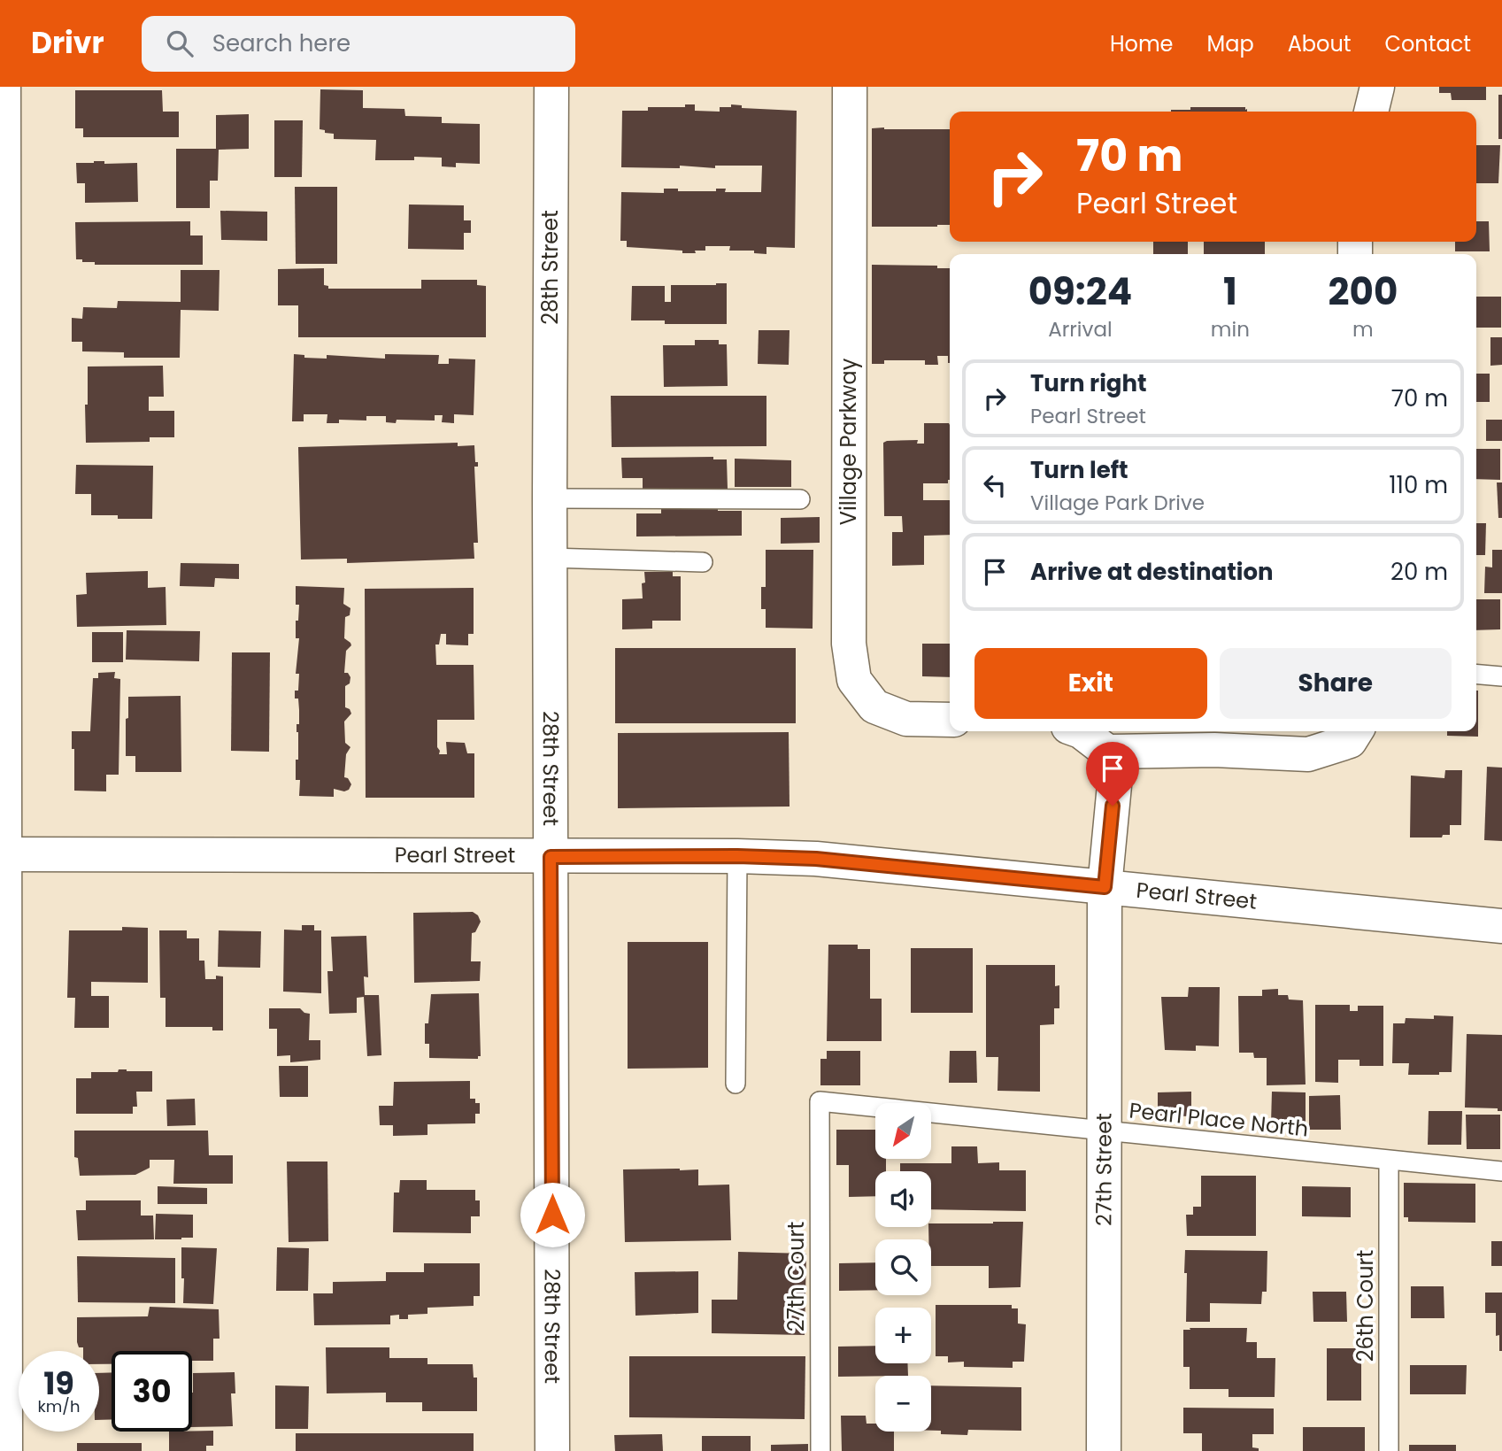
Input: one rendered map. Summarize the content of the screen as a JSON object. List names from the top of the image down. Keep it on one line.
{"streets":{"street":["28th Street","Village Parkway","Pearl Street","27th Street"],"lane":["Pearl Place North","27th Court","26th Court"]},"crossings":[["28th Street","Pearl Street"],["Pearl Street","27th Street"],["Pearl Place North","27th Street"],["Pearl Place North","27th Court"],["Pearl Place North","26th Court"]],"north":"bottom left","page":{"header":"Drivr","search":"Search here","nav":["Home","Map","About","Contact"],"turn":["70 m","Pearl Street"],"eta":["09:24","Arrival","1","min","200","m"],"list":[{"name":"Turn right","note":"Pearl Street","value":"70 m"},{"name":"Turn left","note":"Village Park Drive","value":"110 m"},{"name":"Arrive at destination","value":"20 m"}],"buttons":["Exit","Share"],"map_buttons":["+","−"],"speed":"19 km/h","limit":"30"}}
